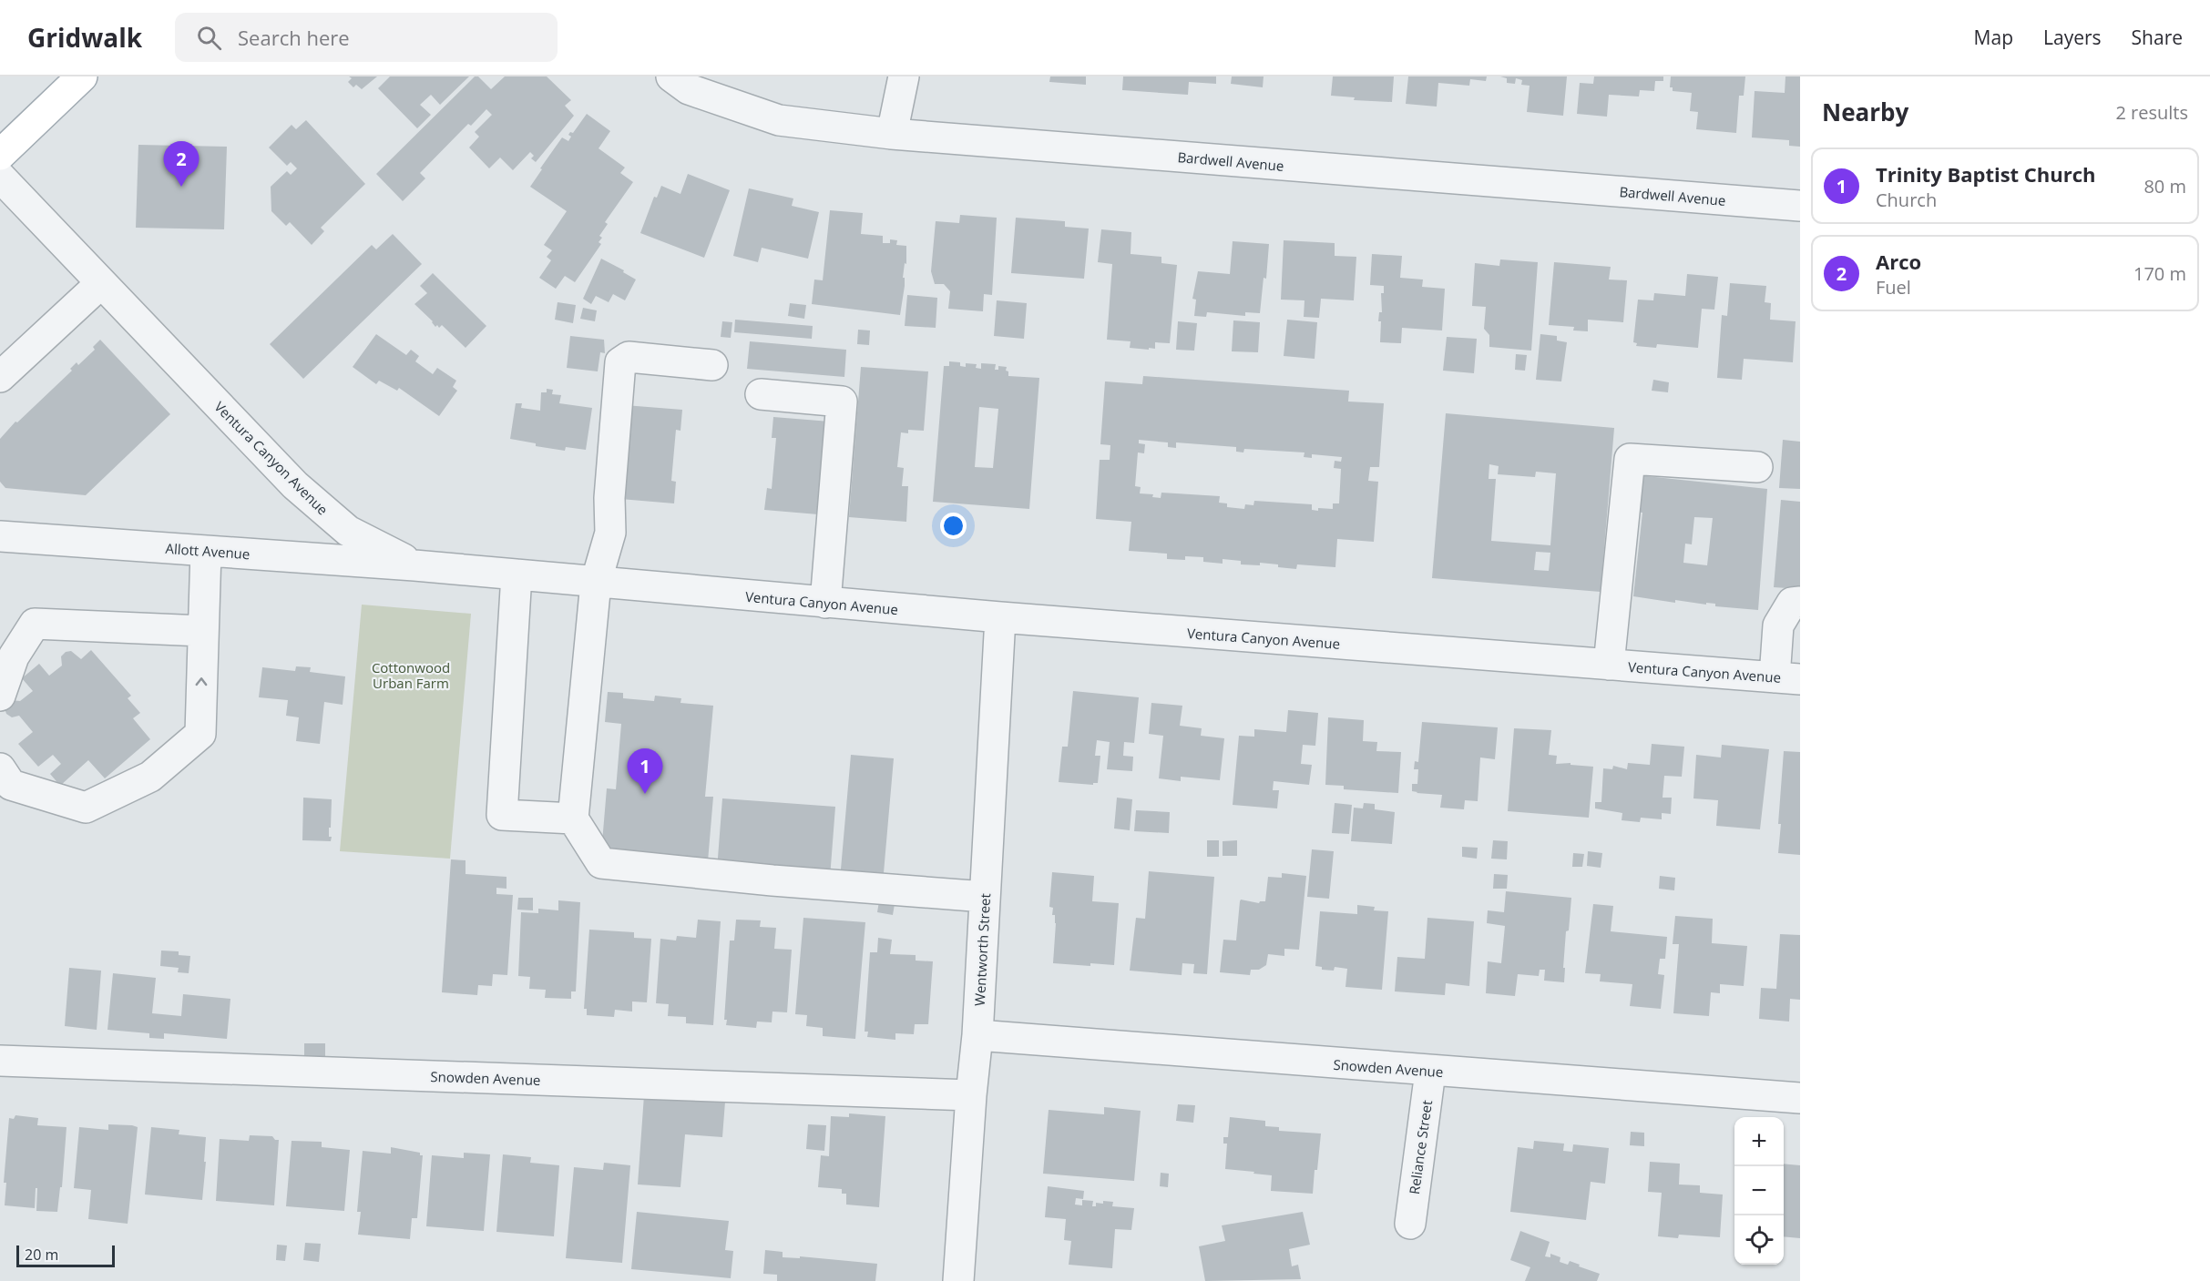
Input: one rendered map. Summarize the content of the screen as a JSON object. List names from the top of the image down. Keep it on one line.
{"streets":{"street":["Bardwell Avenue","Ventura Canyon Avenue","Allott Avenue","Wentworth Street","Snowden Avenue","Reliance Street"]},"crossings":[["Ventura Canyon Avenue","Allott Avenue"],["Ventura Canyon Avenue","Wentworth Street"],["Wentworth Street","Snowden Avenue"],["Snowden Avenue","Reliance Street"]],"parks":["Cottonwood Urban Farm"],"scale_bar":"20 m","page":{"header":"Gridwalk","search":"Search here","nav":["Map","Layers","Share"],"heading":["Nearby","2 results"],"pins":["2","1"],"list":[{"mark":"1","name":"Trinity Baptist Church","note":"Church","value":"80 m"},{"mark":"2","name":"Arco","note":"Fuel","value":"170 m"}],"map_buttons":["+","−"],"scale":"20 m"}}
